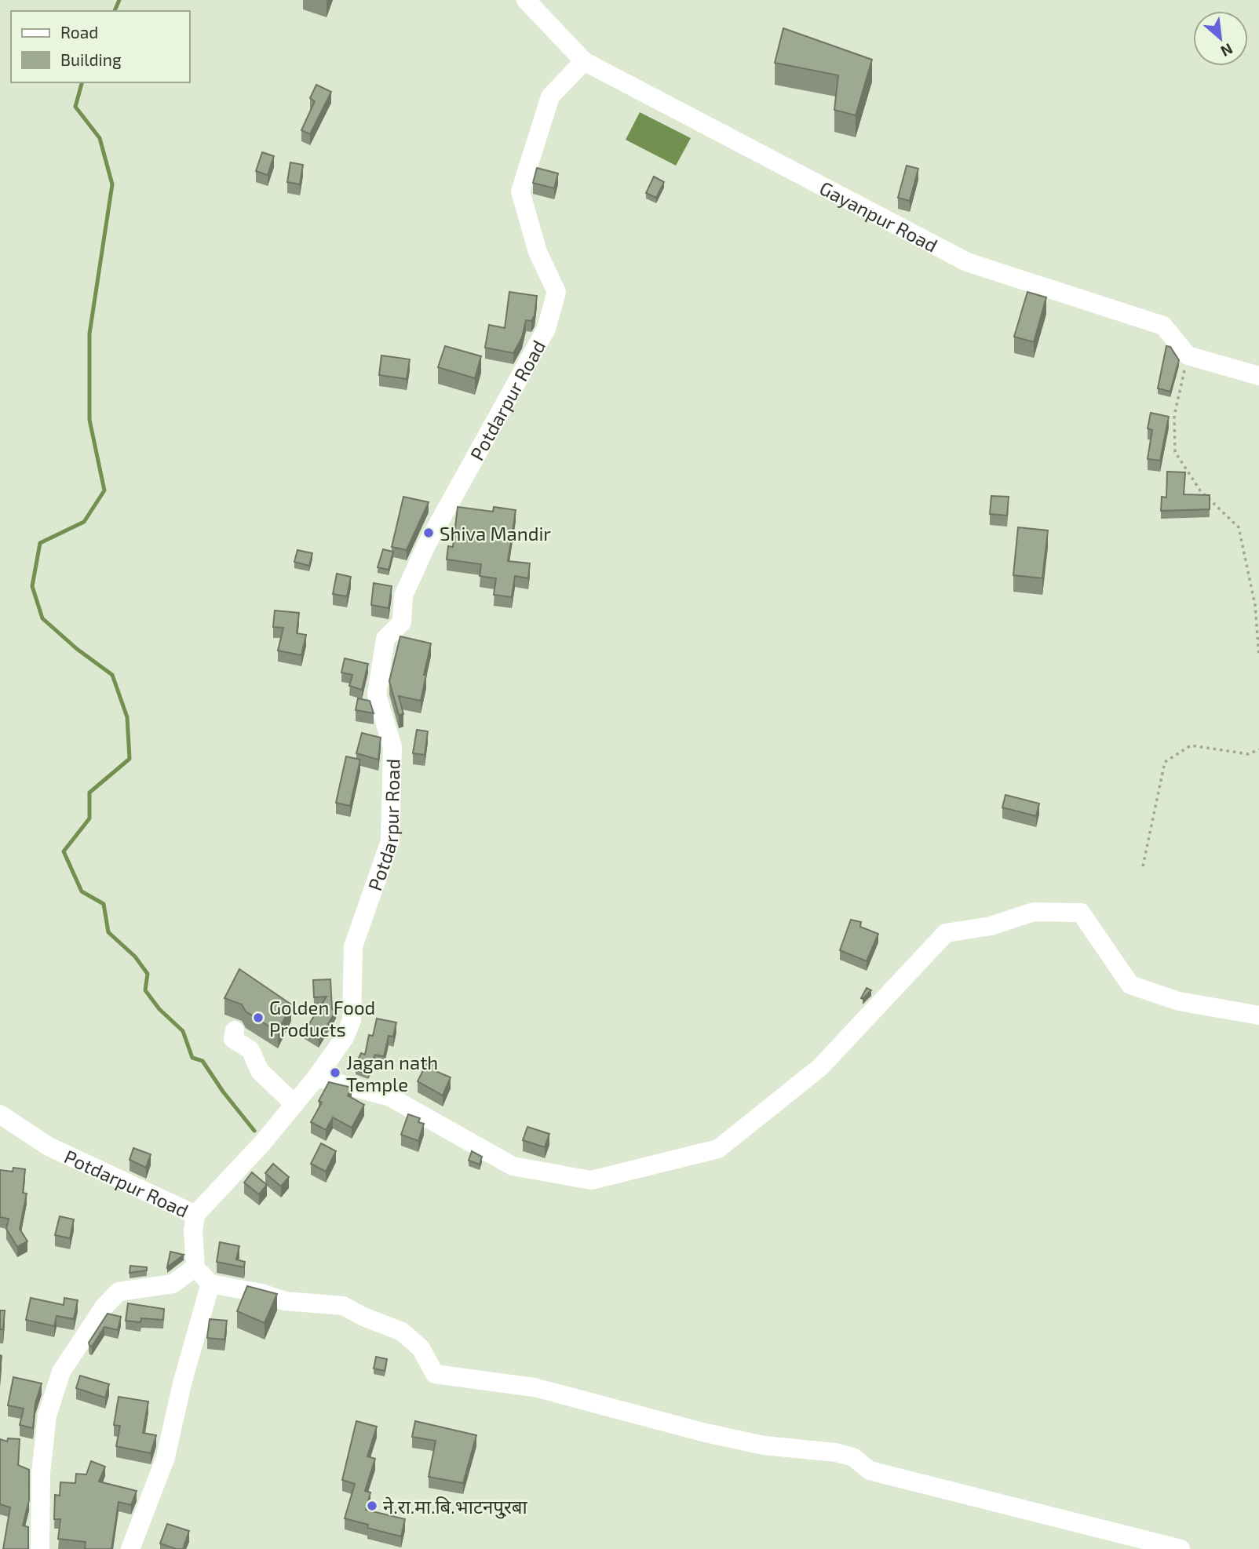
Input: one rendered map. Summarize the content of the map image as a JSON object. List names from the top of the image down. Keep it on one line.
{"streets":{"street":["Gayanpur Road","Potdarpur Road"]},"crossings":[["Gayanpur Road","Potdarpur Road"]],"places":["Shiva Mandir","Golden Food Products","Jagan nath Temple","ने.रा.मा.बि.भाटनपु्रबा"],"legend":["Road","Building"],"north":"bottom right"}
